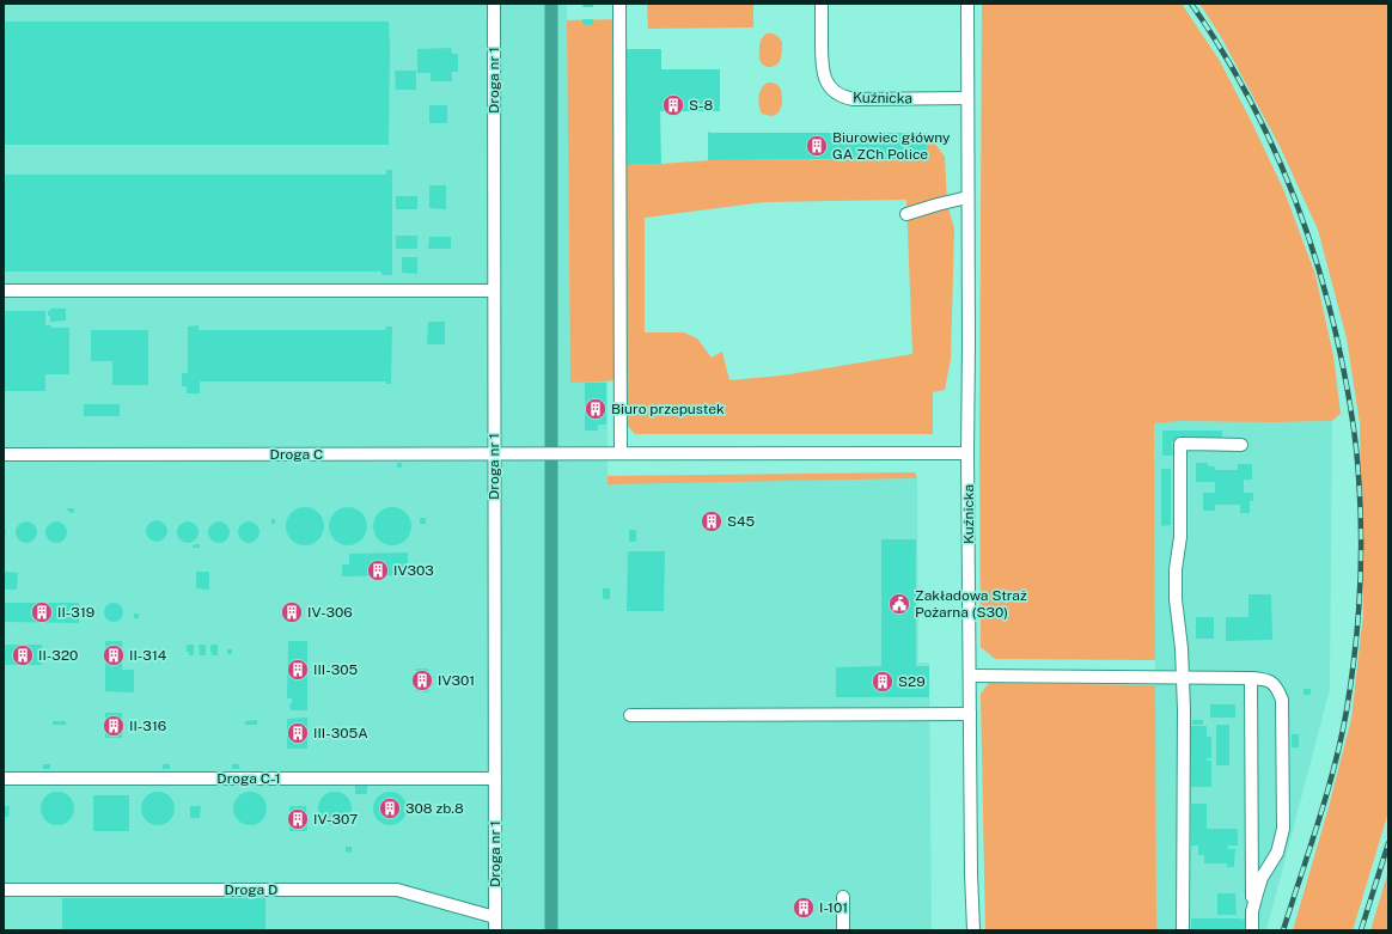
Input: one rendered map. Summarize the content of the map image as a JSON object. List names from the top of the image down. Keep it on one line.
{"streets":{"street":["Droga nr 1","Kuźnicka","Droga C","Droga C-1","Droga D"]},"crossings":[["Droga nr 1","Droga C"],["Droga nr 1","Droga C-1"],["Droga nr 1","Droga D"],["Kuźnicka","Droga C"]],"places":{"building":["S-8","Biurowiec główny GA ZCh Police","Biuro przepustek","S45","IV303","II-319","IV-306","II-320","II-314","III-305","IV301","S29","II-316","III-305A","308 zb.8","IV-307","I-101"],"public building":["Zakładowa Straż Pożarna (S30)"]}}
